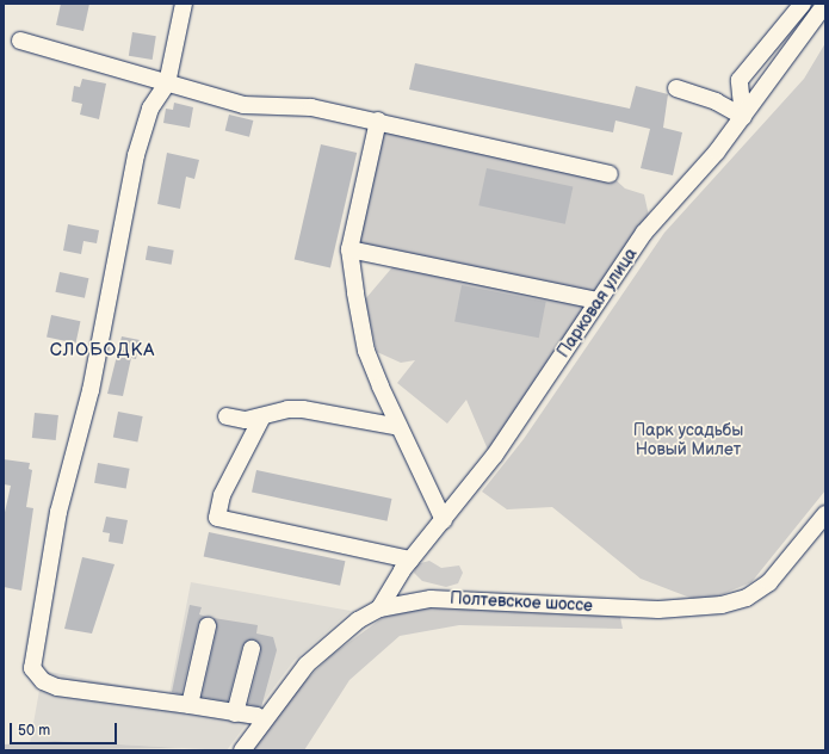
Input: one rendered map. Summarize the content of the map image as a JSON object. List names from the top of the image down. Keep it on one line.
{"streets":{"street":["Парковая улица","Полтевское шоссе"]},"crossings":[["Парковая улица","Полтевское шоссе"]],"districts":["СЛОБОДКА"],"parks":["Парк усадьбы Новый Милет"],"scale_bar":"50 m"}
